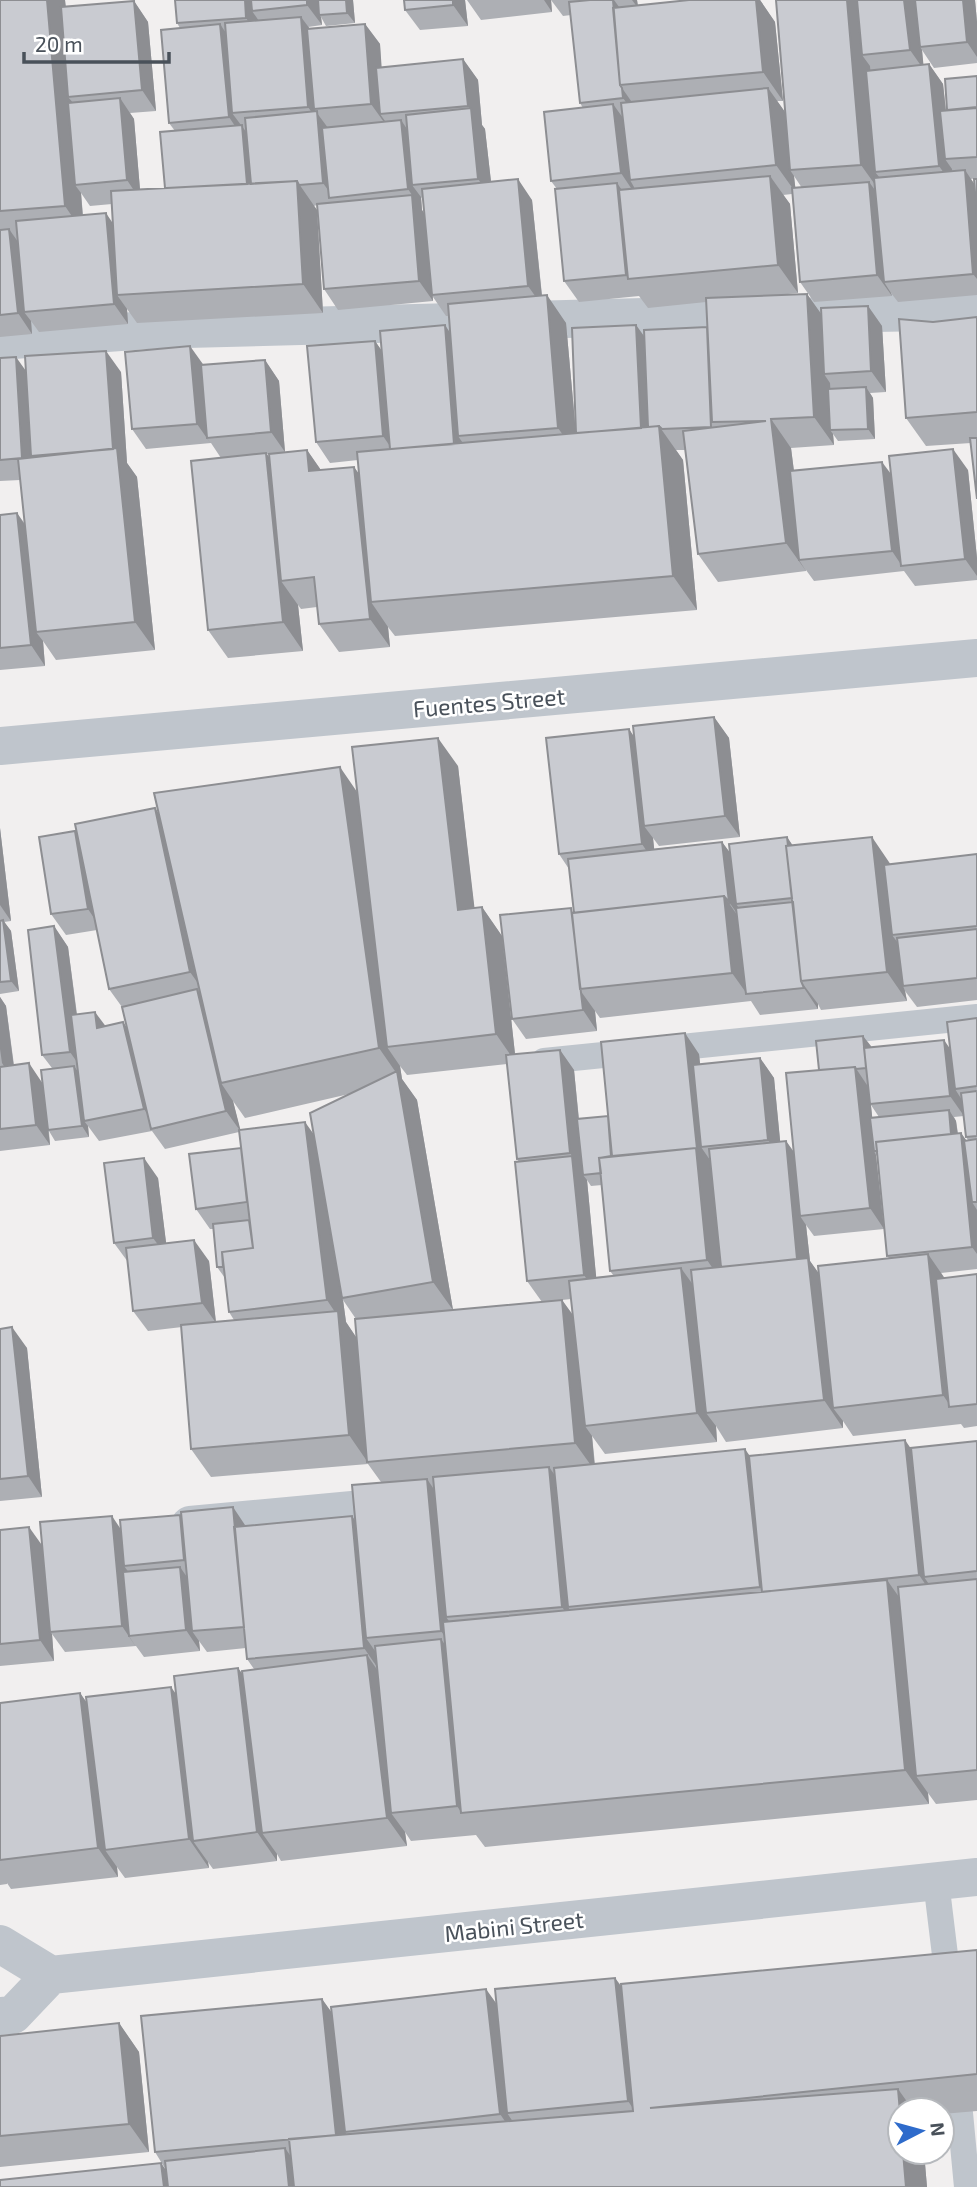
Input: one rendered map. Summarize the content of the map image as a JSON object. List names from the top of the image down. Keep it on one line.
{"streets":{"street":["Fuentes Street","Mabini Street"]},"scale_bar":"20 m","north":"right"}
